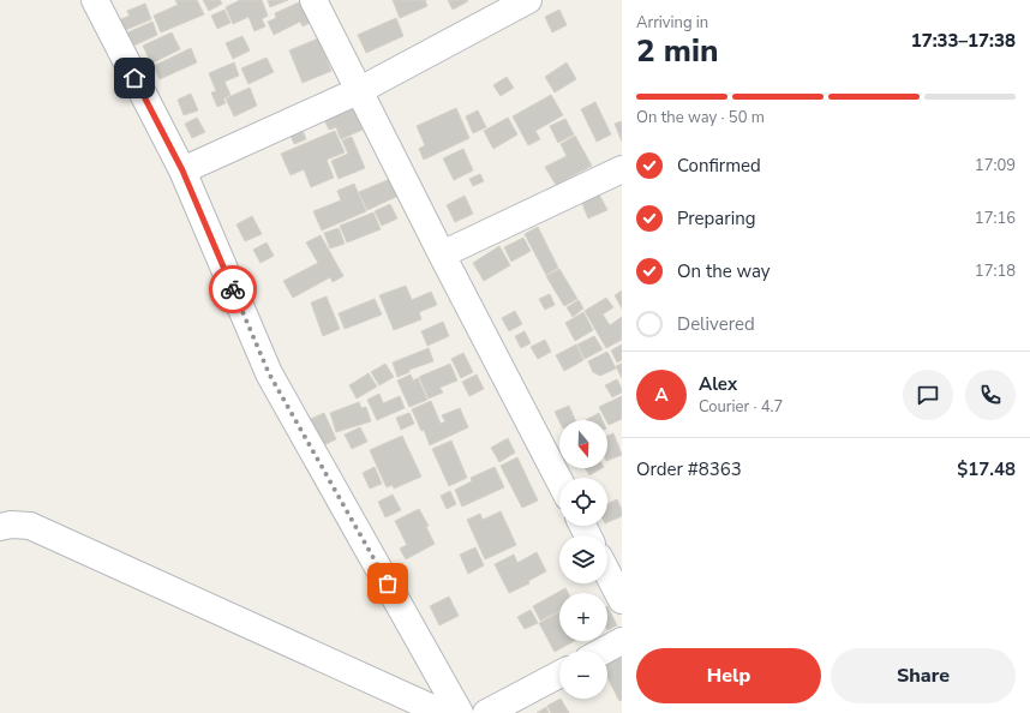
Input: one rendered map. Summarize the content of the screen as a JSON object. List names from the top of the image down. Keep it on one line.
{"north":"bottom","page":{"heading":["2 min","Arriving in","17:33–17:38"],"panel":["Alex","Courier · 4.7","Order #8363","$17.48"],"bar":"On the way · 50 m","list":[["Confirmed","17:09"],["Preparing","17:16"],["On the way","17:18"],"Delivered"],"round":"A","map_buttons":["+","−"],"buttons":["Help","Share"]}}
